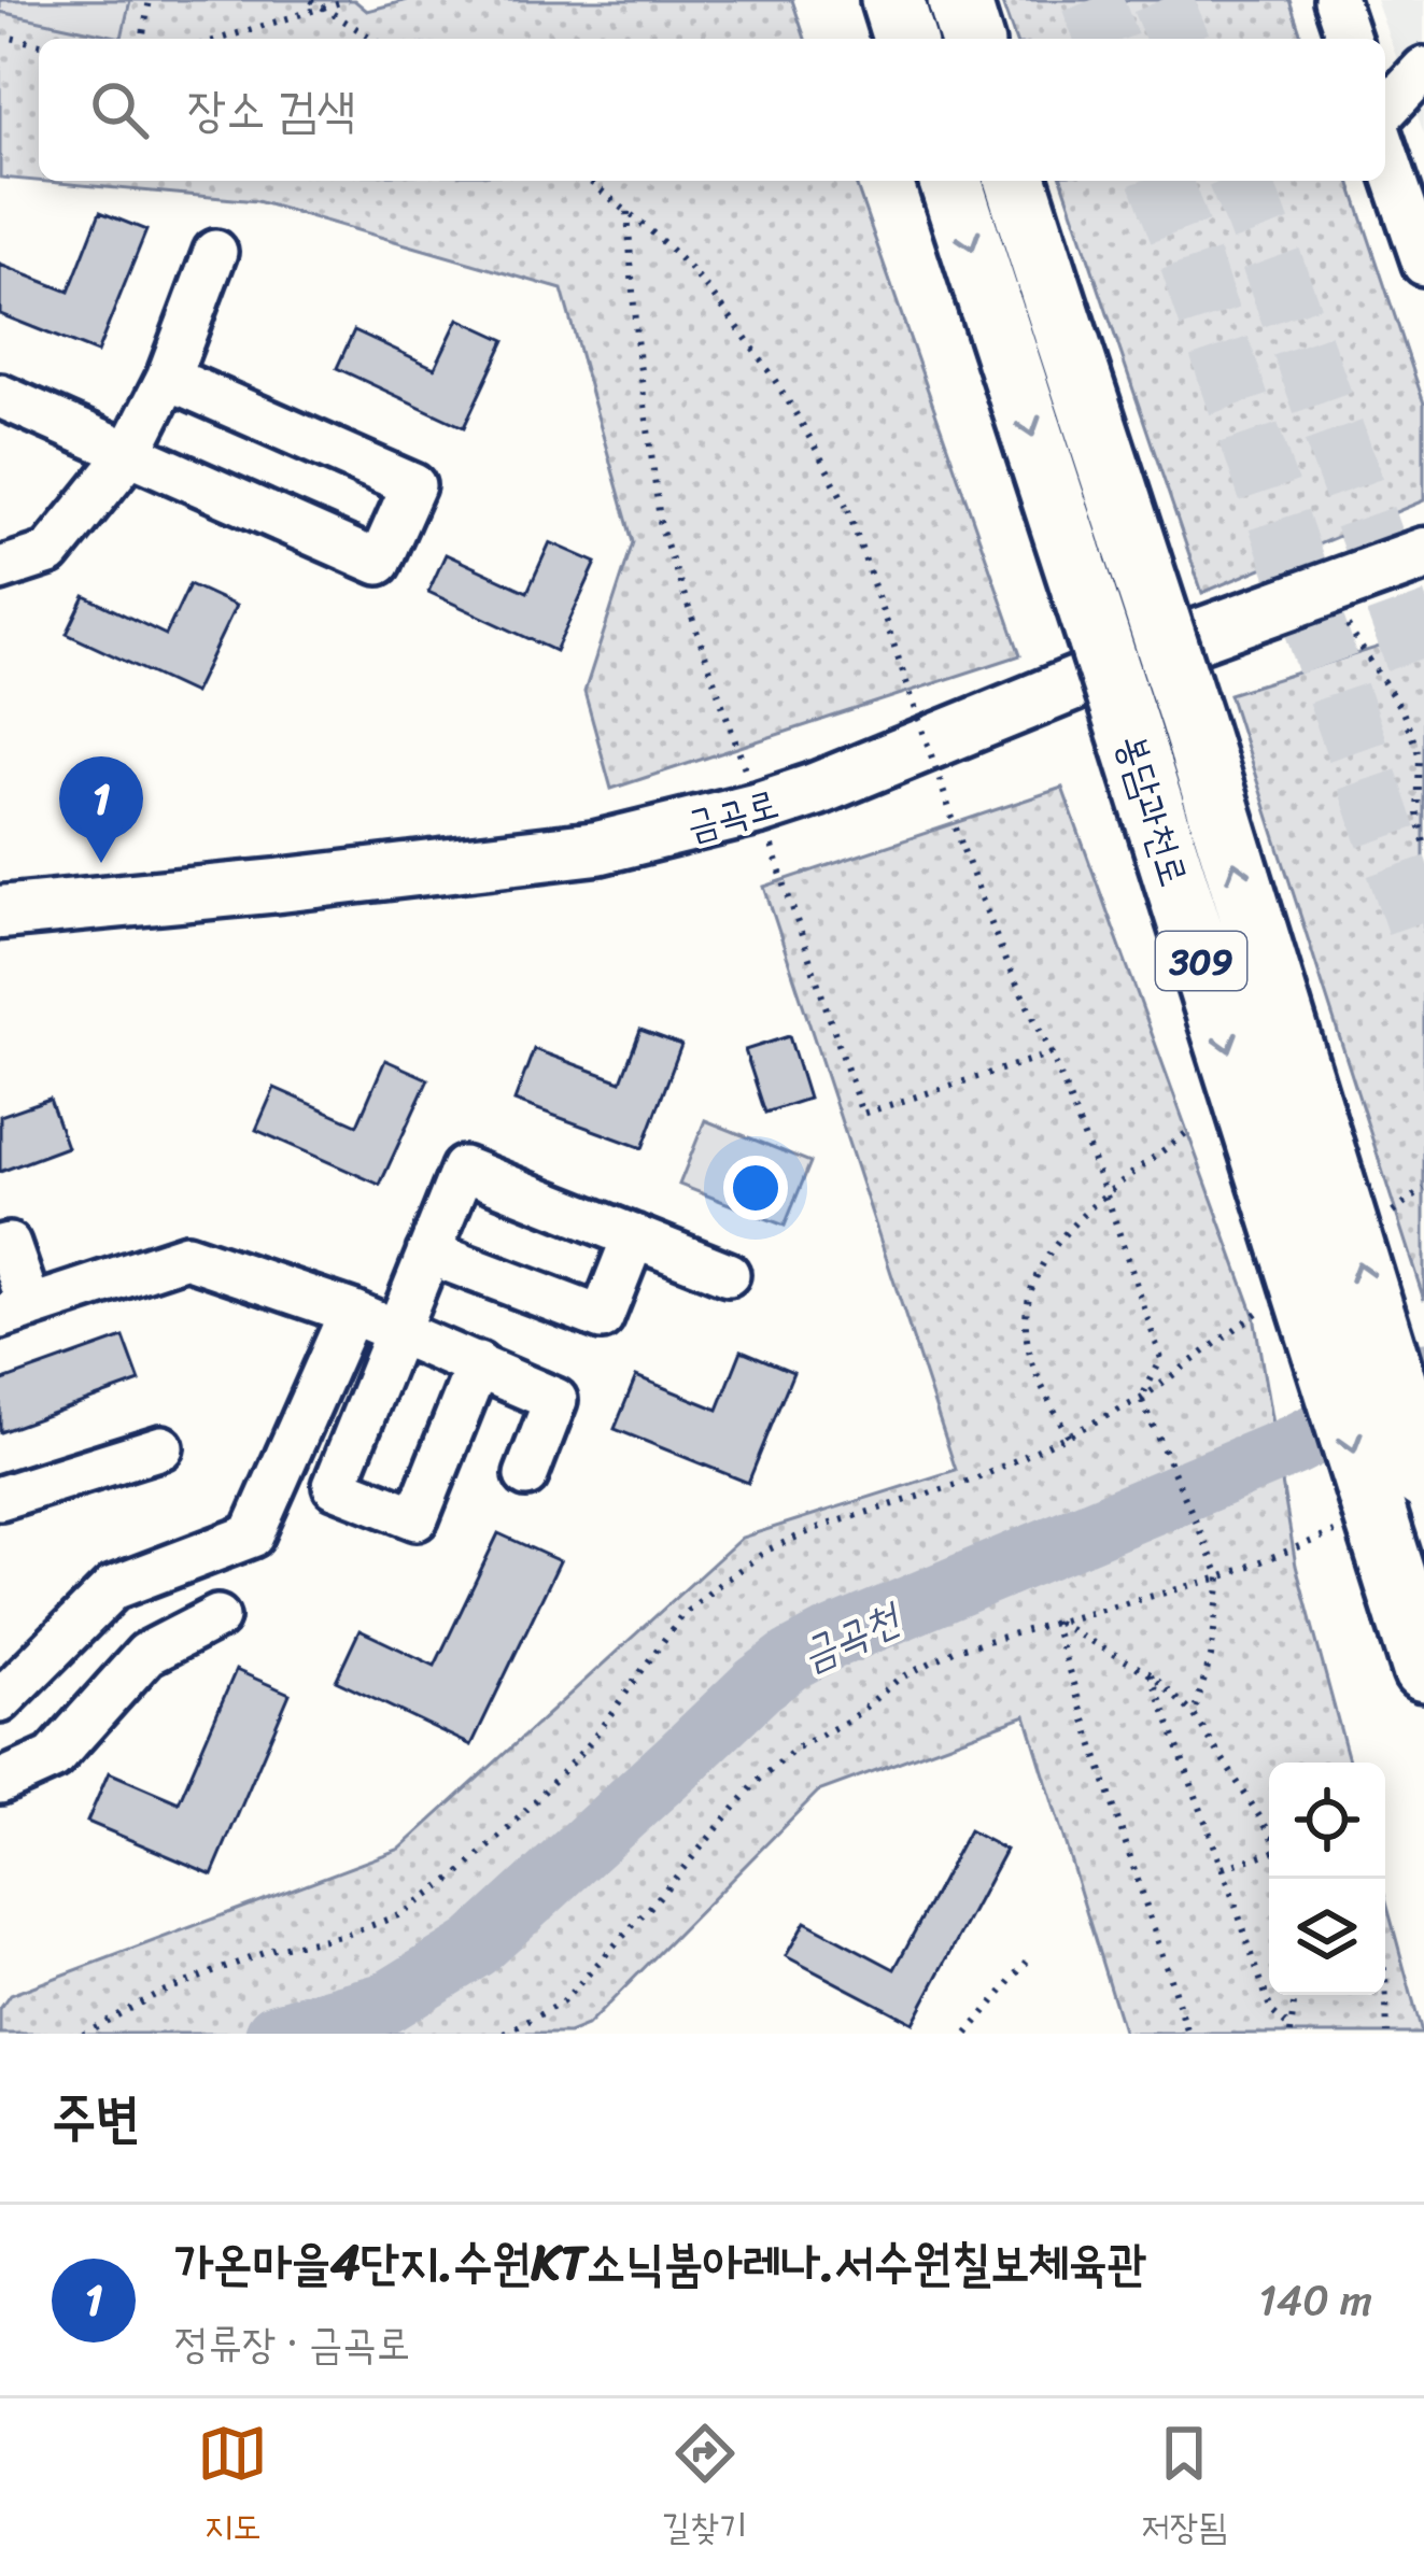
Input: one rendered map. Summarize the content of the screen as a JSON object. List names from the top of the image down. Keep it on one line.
{"streets":{"highway":["봉담과천로","309"],"main road":["금곡로"]},"water":["금곡천"],"page":{"search":"장소 검색","pins":"1","heading":"주변","list":[{"mark":"1","name":"가온마을4단지.수원KT소닉붐아레나.서수원칠보체육관","note":"정류장 · 금곡로","value":"140 m"}],"nav":["지도","길찾기","저장됨"]}}
